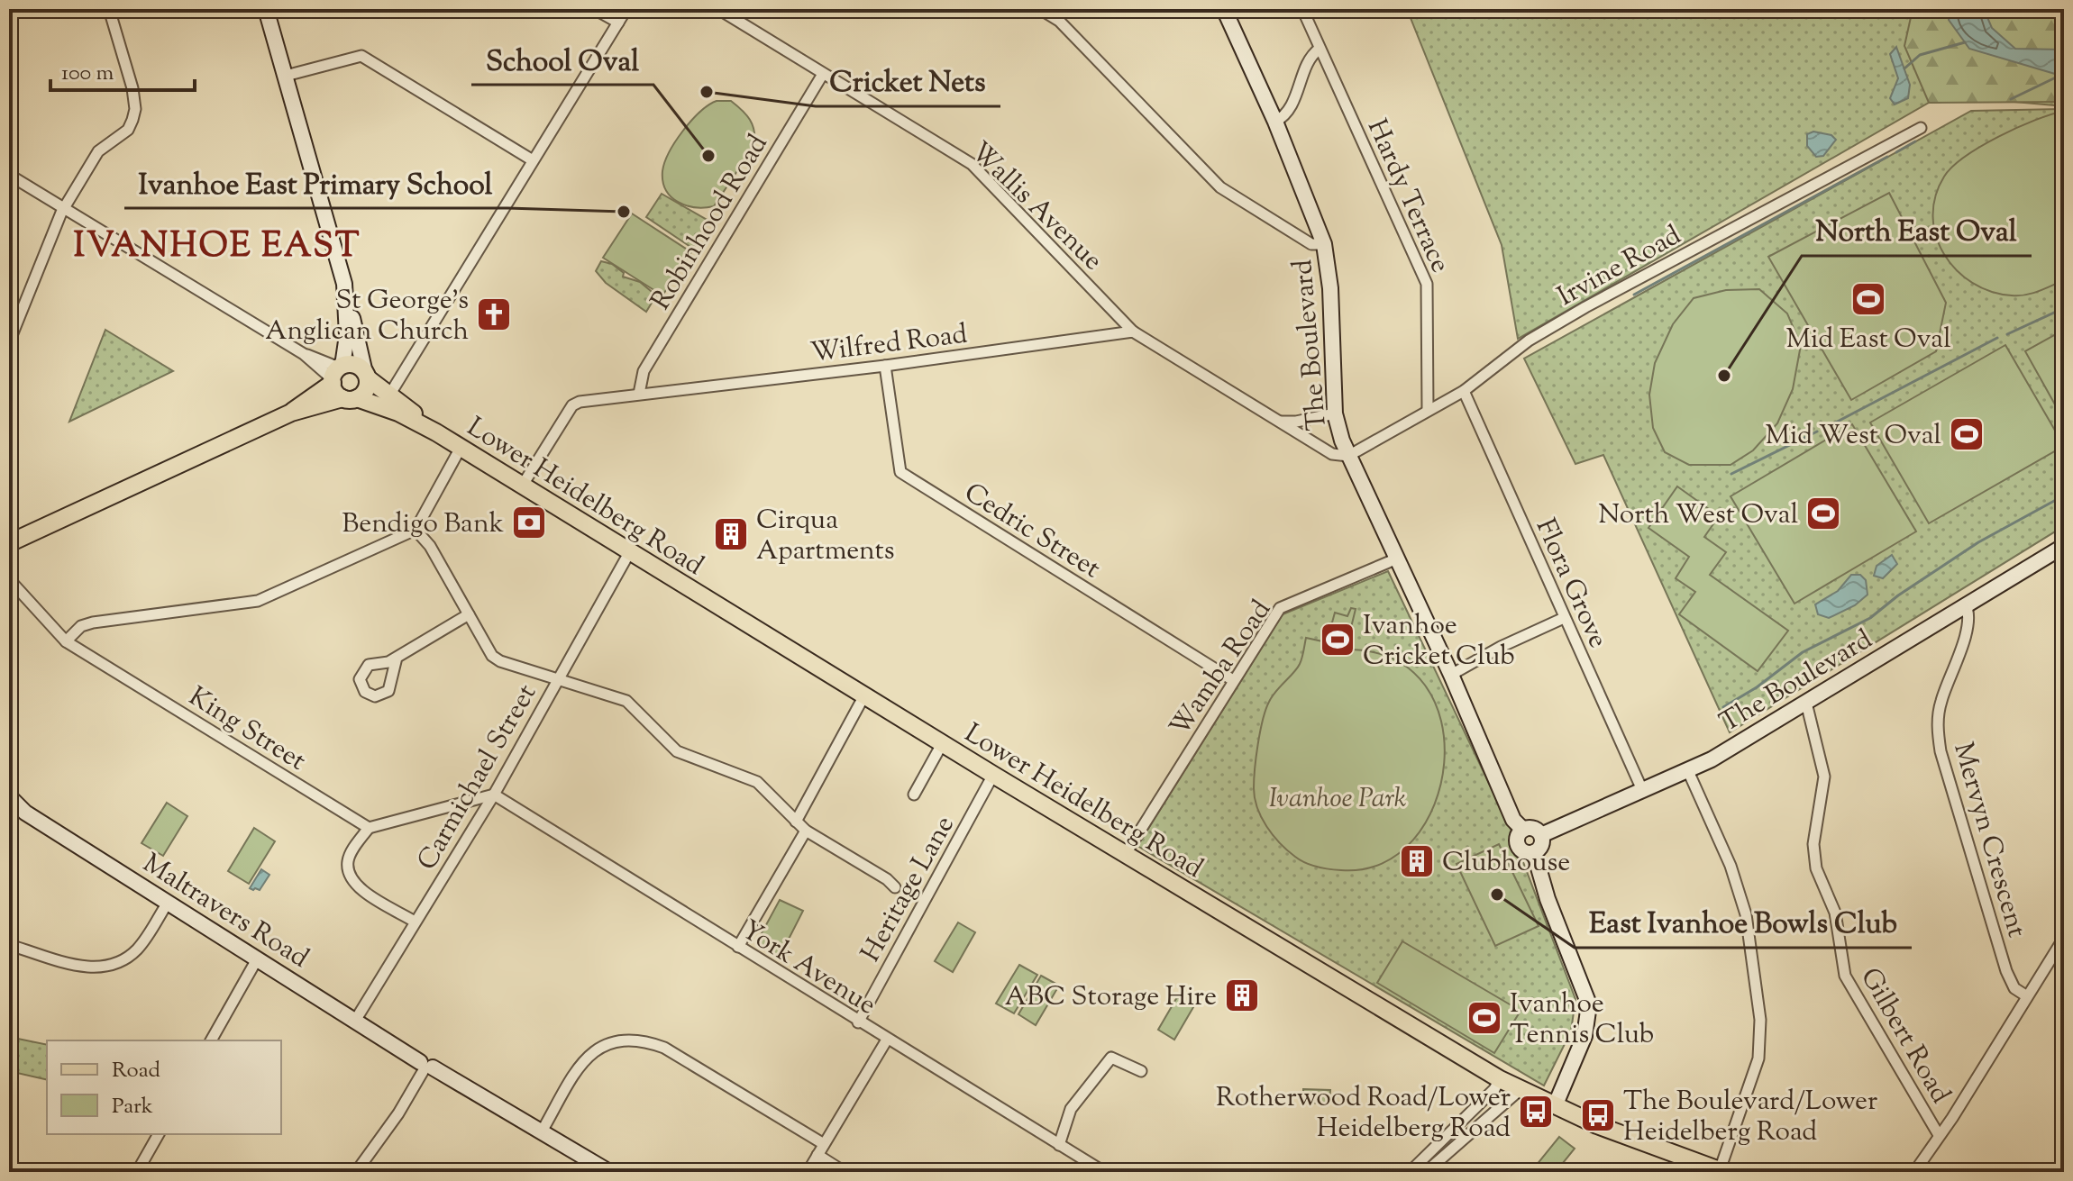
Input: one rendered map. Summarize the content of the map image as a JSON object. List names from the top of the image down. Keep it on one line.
{"streets":{"main road":["Lower Heidelberg Road"],"street":["Hardy Terrace","Wallis Avenue","Robinhood Road","Irvine Road","Wilfred Road","The Boulevard","Cedric Street","Flora Grove","Wamba Road","King Street","Carmichael Street","Mervyn Crescent","Heritage Lane","Maltravers Road","York Avenue","Gilbert Road"]},"crossings":[["Hardy Terrace","Irvine Road"],["Wallis Avenue","Robinhood Road"],["Wallis Avenue","Wilfred Road"],["Robinhood Road","Wilfred Road"],["Irvine Road","The Boulevard"],["Irvine Road","Flora Grove"],["Wilfred Road","Lower Heidelberg Road"],["Wilfred Road","Cedric Street"],["The Boulevard","Flora Grove"],["The Boulevard","Wamba Road"],["The Boulevard","Mervyn Crescent"],["The Boulevard","Gilbert Road"],["Lower Heidelberg Road","Wamba Road"],["Lower Heidelberg Road","Carmichael Street"],["Lower Heidelberg Road","Heritage Lane"],["Cedric Street","Wamba Road"],["Carmichael Street","Maltravers Road"],["Carmichael Street","York Avenue"],["Heritage Lane","York Avenue"]],"districts":["IVANHOE EAST"],"parks":["Ivanhoe Park"],"places":{"other":["Cricket Nets","School Oval","Ivanhoe East Primary School","North East Oval","East Ivanhoe Bowls Club"],"sports":["Mid East Oval","Mid West Oval","North West Oval","Ivanhoe Cricket Club","Ivanhoe Tennis Club"],"church":["St George's Anglican Church"],"bank":["Bendigo Bank"],"building":["Cirqua Apartments","Clubhouse","ABC Storage Hire"],"bus stop":["Rotherwood Road/Lower Heidelberg Road","The Boulevard/Lower Heidelberg Road"]},"legend":["Road","Park"],"scale_bar":"100 m"}
